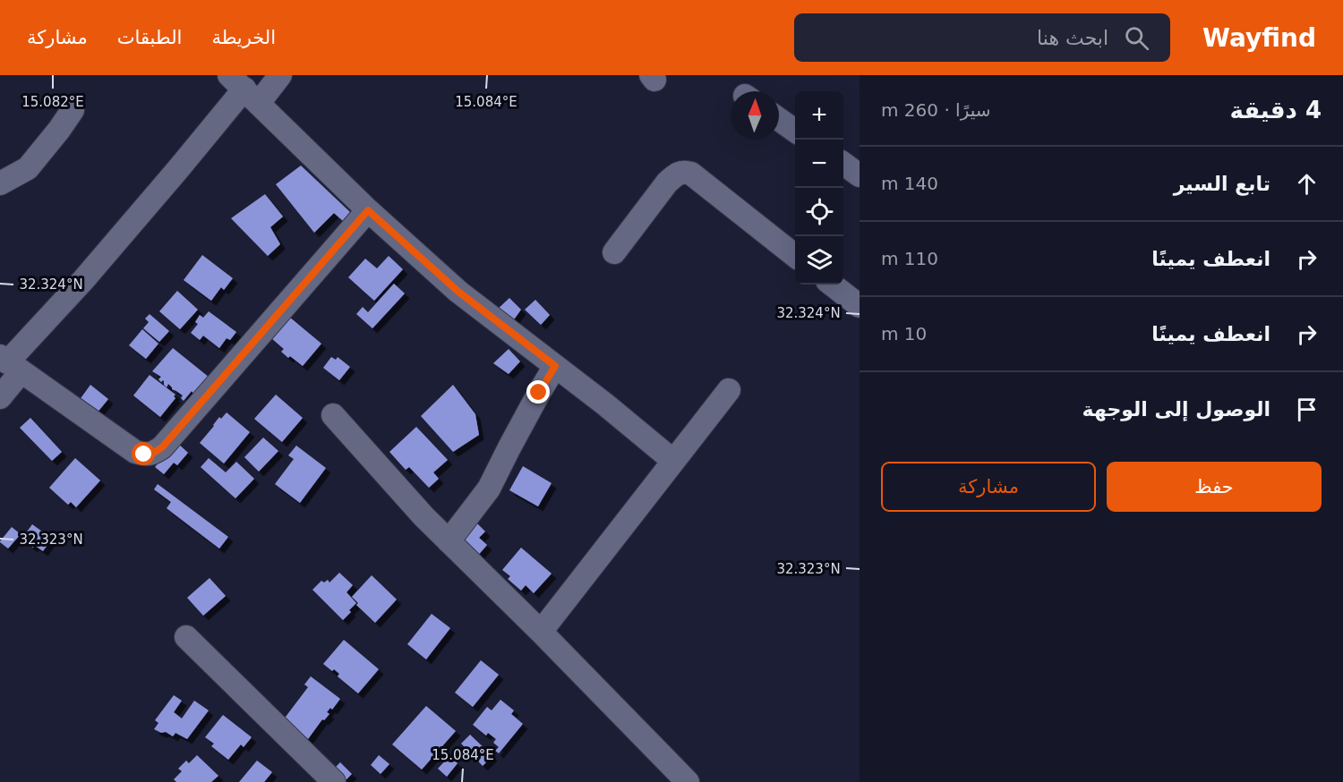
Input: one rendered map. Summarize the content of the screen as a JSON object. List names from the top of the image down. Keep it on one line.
{"north":"top","page":{"header":"Wayfind","search":"ابحث هنا","nav":["الخريطة","الطبقات","مشاركة"],"heading":["4 دقيقة","سيرًا · 260 m"],"map_buttons":["+","−"],"list":[["تابع السير","140 m"],["انعطف يمينًا","110 m"],["انعطف يمينًا","10 m"],"الوصول إلى الوجهة"],"buttons":["حفظ","مشاركة"]},"coordinates":["15.082°E","15.084°E","32.324°N","32.323°N"]}
